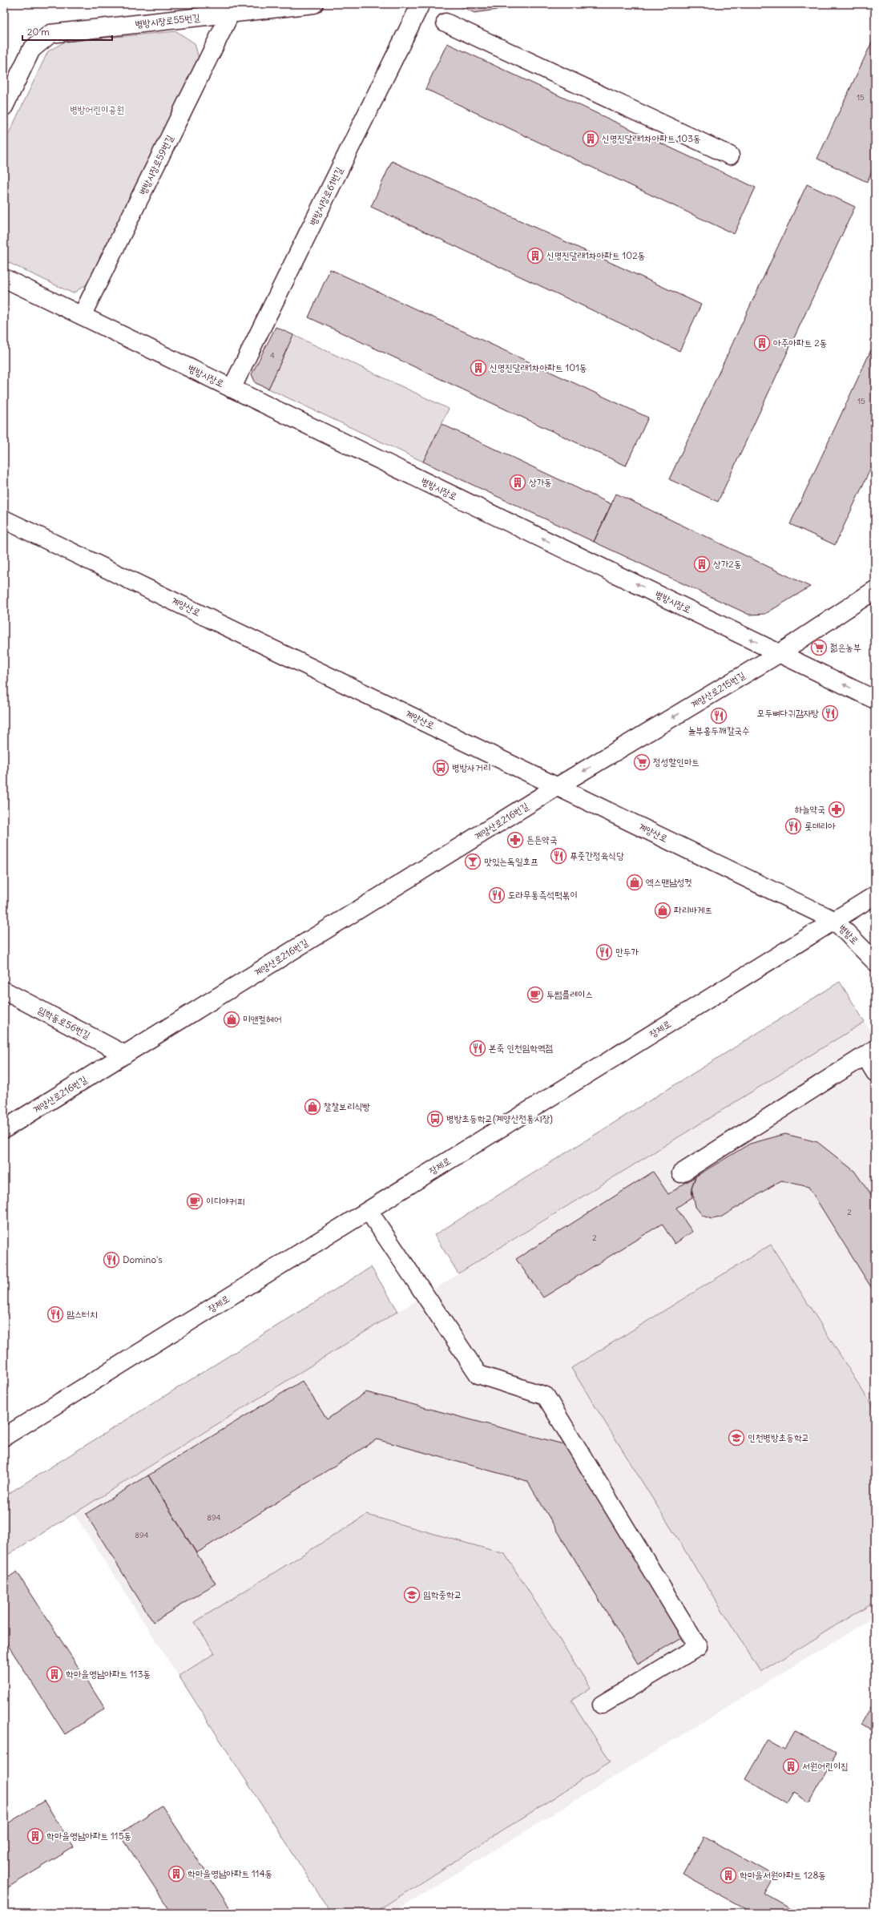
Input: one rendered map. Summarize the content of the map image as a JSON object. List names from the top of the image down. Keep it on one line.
{"streets":{"street":["병방시장로55번길","병방시장로59번길","병방시장로61번길","병방시장로","계양산로","계양산로215번길","계양산로216번길","병방로","임학동로56번길","장제로"]},"crossings":[["병방시장로55번길","병방시장로59번길"],["병방시장로59번길","병방시장로"],["병방시장로61번길","병방시장로"],["병방시장로","계양산로215번길"],["계양산로","계양산로215번길"],["계양산로","계양산로216번길"],["계양산로","병방로"],["계양산로","장제로"],["계양산로215번길","계양산로216번길"],["계양산로216번길","임학동로56번길"],["병방로","장제로"]],"one_way":["병방시장로","계양산로215번길"],"parks":["병방어린이공원"],"places":{"building":["신명진달래1차아파트 103동","신명진달래1차아파트 102동","아주아파트 2동","신명진달래1차아파트 101동","상가동","상가2동","학마을영남아파트 113동","서원어린이집","학마을영남아파트 115동","학마을영남아파트 114동","학마을서원아파트 128동"],"supermarket":["젊은농부","정성할인마트"],"restaurant":["모두뼈다귀감자탕","놀부홍두깨칼국수","롯데리아","푸줏간정육식당","도라무통즉석떡볶이","만두가","본죽 인천임학역점","Domino's","맘스터치"],"bus stop":["병방사거리","병방초등학교(계양산전통시장)"],"pharmacy":["하늘약국","튼튼약국"],"bar":["맛있는독일호프"],"shop":["엑스맨남성컷","파리바게뜨","미앤컬헤어","찰찰보리식빵"],"cafe":["투썸플레이스","이디야커피"],"school or university":["인천병방초등학교","임학중학교"]},"house_numbers":["15","4","15","2","2","894","894"],"scale_bar":"20 m"}
